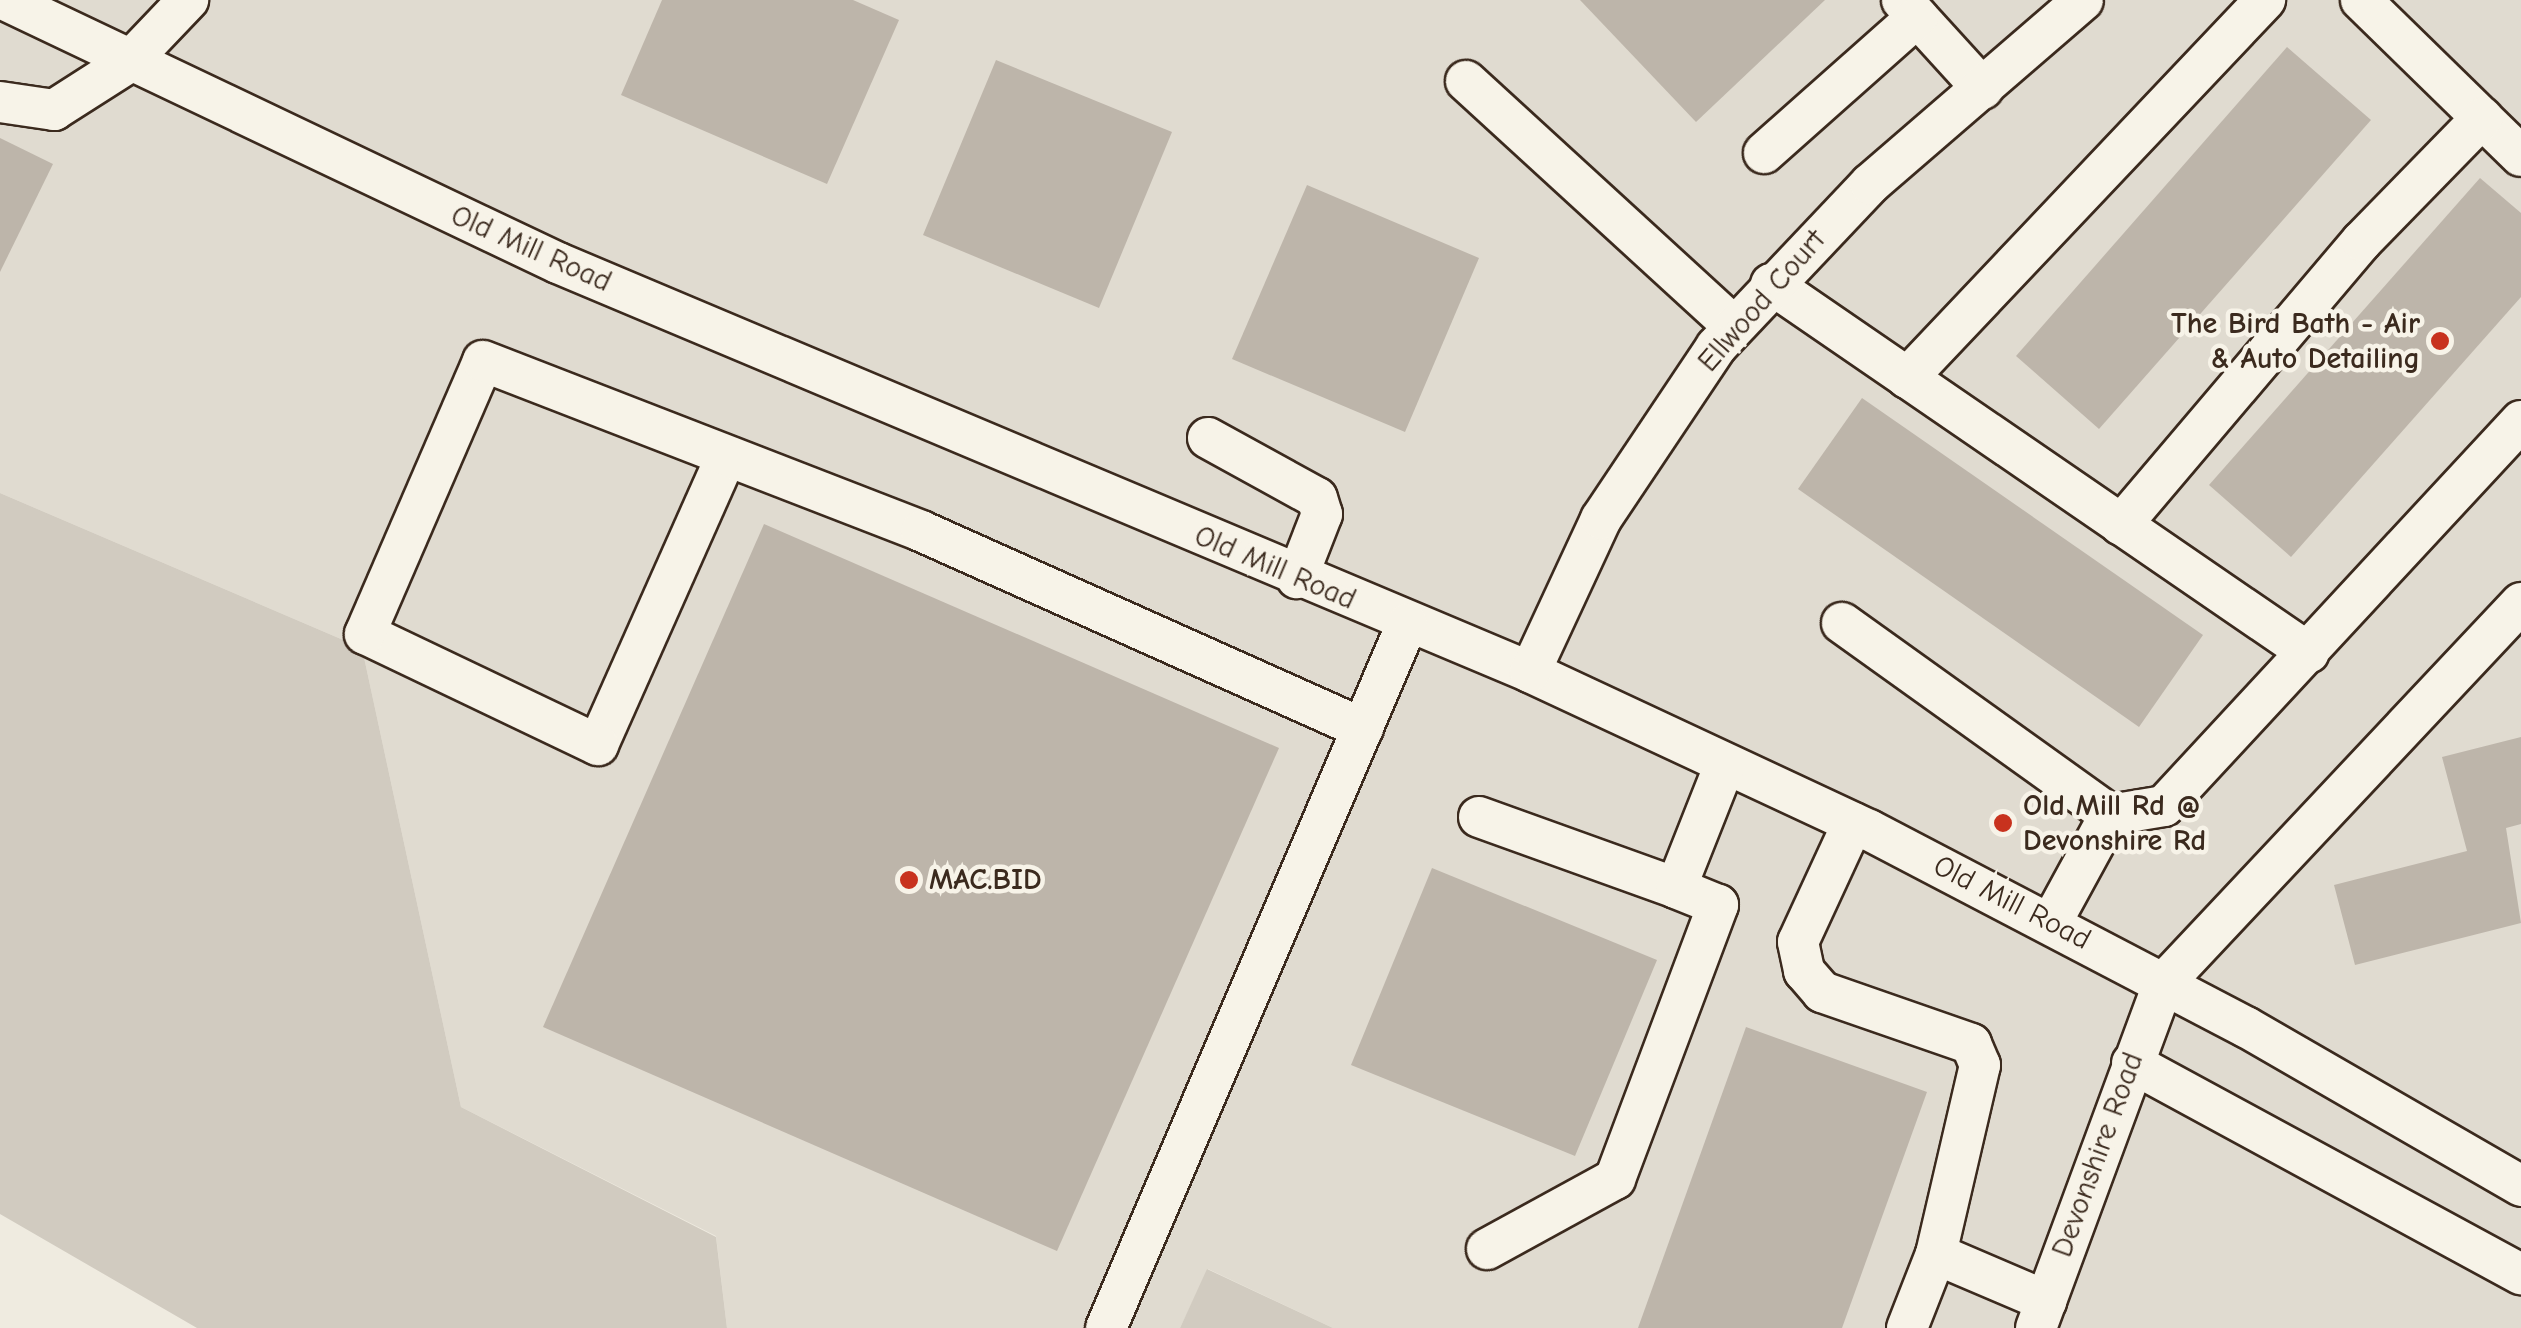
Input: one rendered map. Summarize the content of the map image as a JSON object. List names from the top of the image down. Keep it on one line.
{"streets":{"street":["Old Mill Road","Ellwood Court","Devonshire Road"]},"crossings":[["Old Mill Road","Ellwood Court"],["Old Mill Road","Devonshire Road"]],"places":["The Bird Bath - Air & Auto Detailing","Old Mill Rd @ Devonshire Rd","MAC.BID"]}
